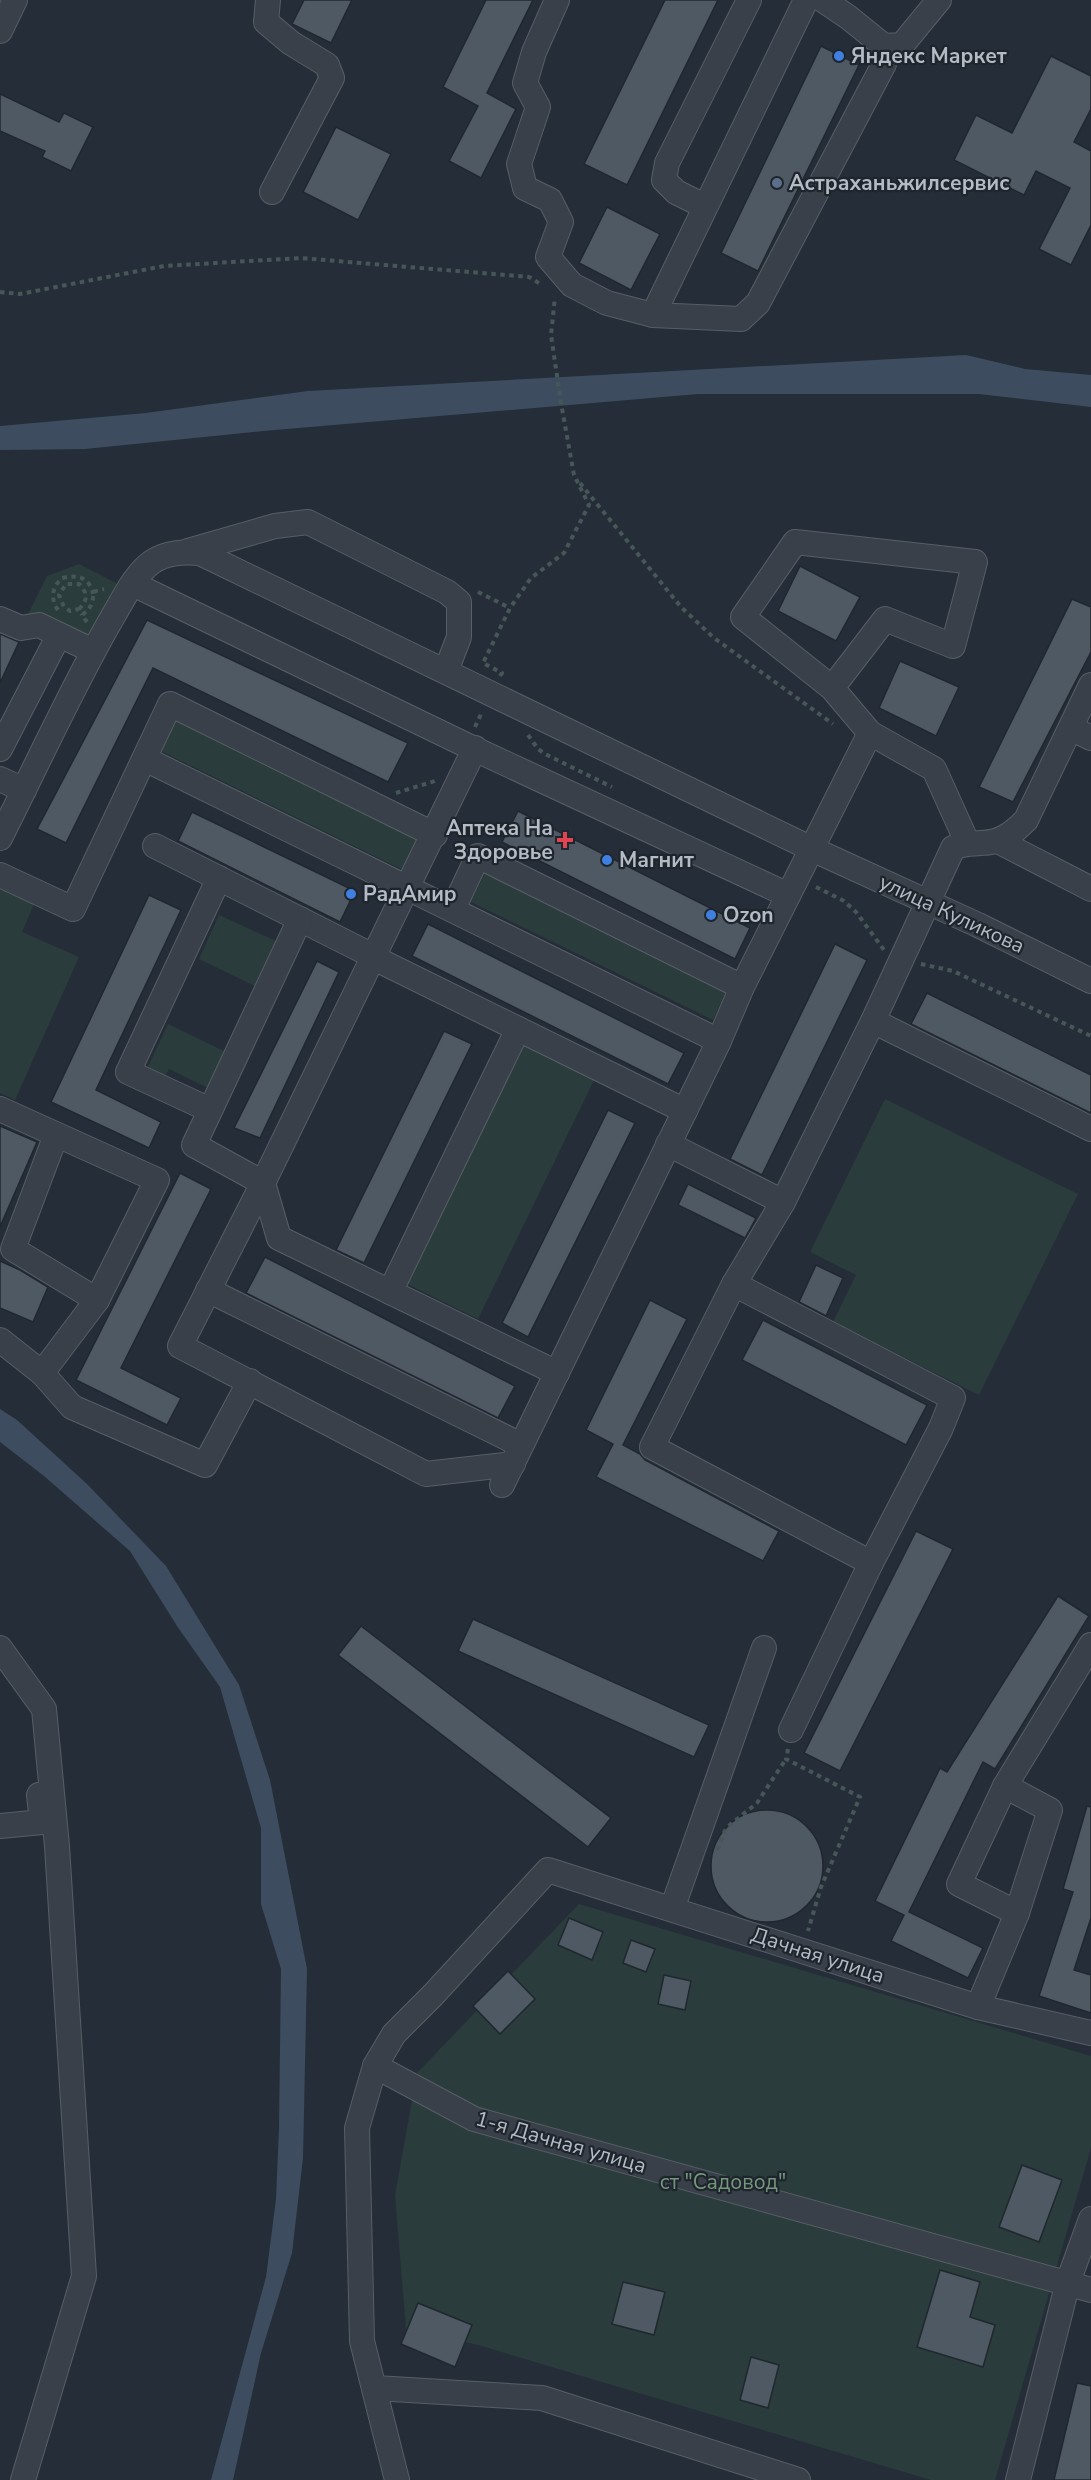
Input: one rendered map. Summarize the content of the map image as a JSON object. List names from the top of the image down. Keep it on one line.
{"streets":{"street":["улица Куликова","Дачная улица","1-я Дачная улица"]},"crossings":[["Дачная улица","1-я Дачная улица"]],"parks":["ст \"Садовод\""],"places":{"other":["Яндекс Маркет","Астраханьжилсервис","Магнит","РадАмир","Ozon"],"health":["Аптека На Здоровье"]}}
